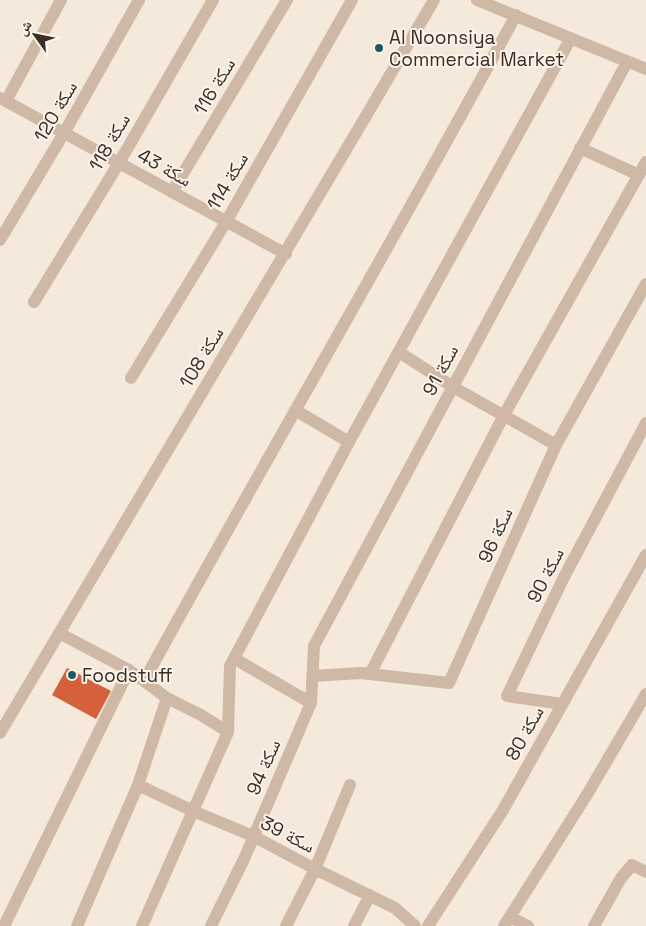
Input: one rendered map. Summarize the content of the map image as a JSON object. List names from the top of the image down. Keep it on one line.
{"streets":{"street":["سكة 116","سكة 120","سكة 118","سكة 43","سكة 114","سكة 108","سكة 91","سكة 96","سكة 90","سكة 80","سكة 94","سكة 39"]},"crossings":[["سكة 116","سكة 43"],["سكة 120","سكة 43"],["سكة 118","سكة 43"],["سكة 43","سكة 114"],["سكة 43","سكة 108"],["سكة 91","سكة 96"],["سكة 91","سكة 94"],["سكة 90","سكة 80"],["سكة 94","سكة 39"]],"places":["Al Noonsiya Commercial Market","Foodstuff"],"north":"top left"}
